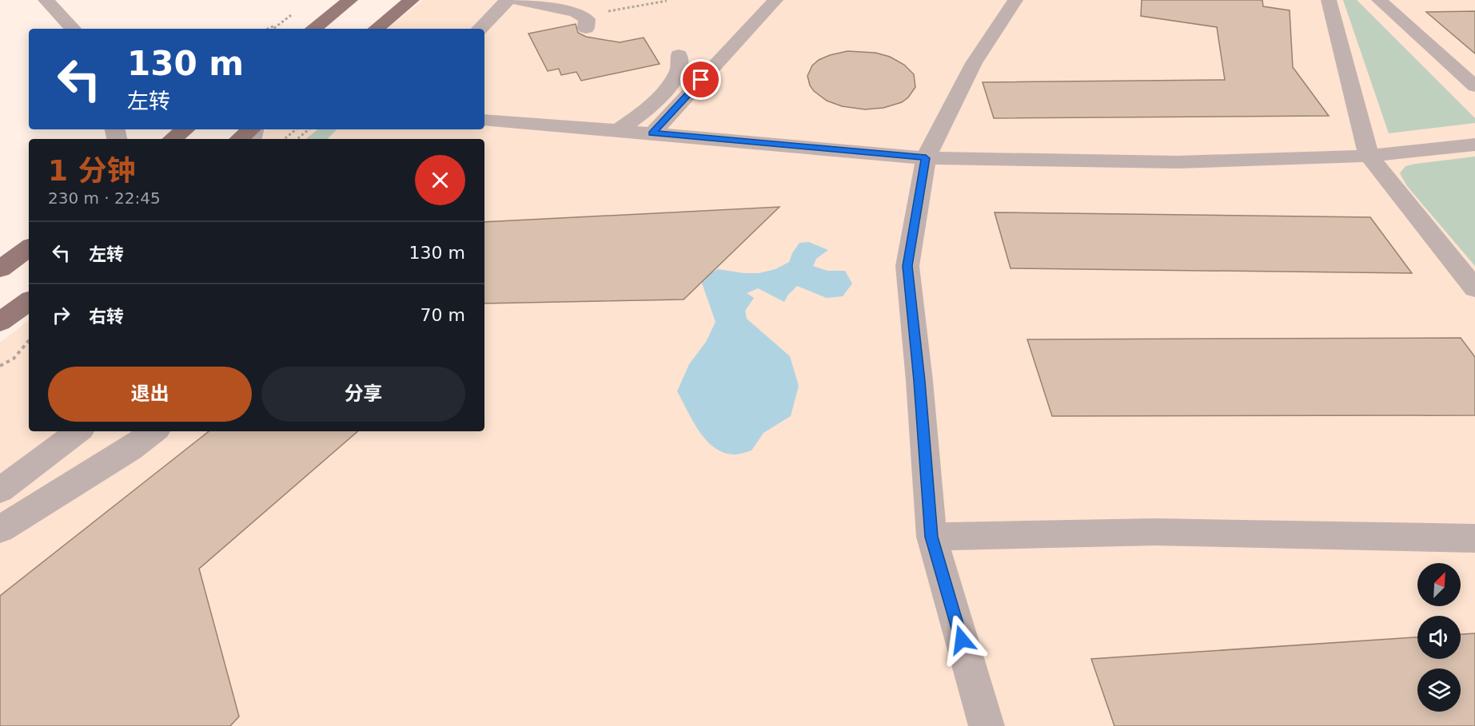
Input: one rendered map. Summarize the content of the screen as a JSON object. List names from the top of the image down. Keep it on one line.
{"north":"top right","page":{"turn":["130 m","左转"],"heading":["1 分钟","230 m · 22:45"],"list":[{"name":"左转","value":"130 m"},{"name":"右转","value":"70 m"}],"buttons":["退出","分享"]}}
